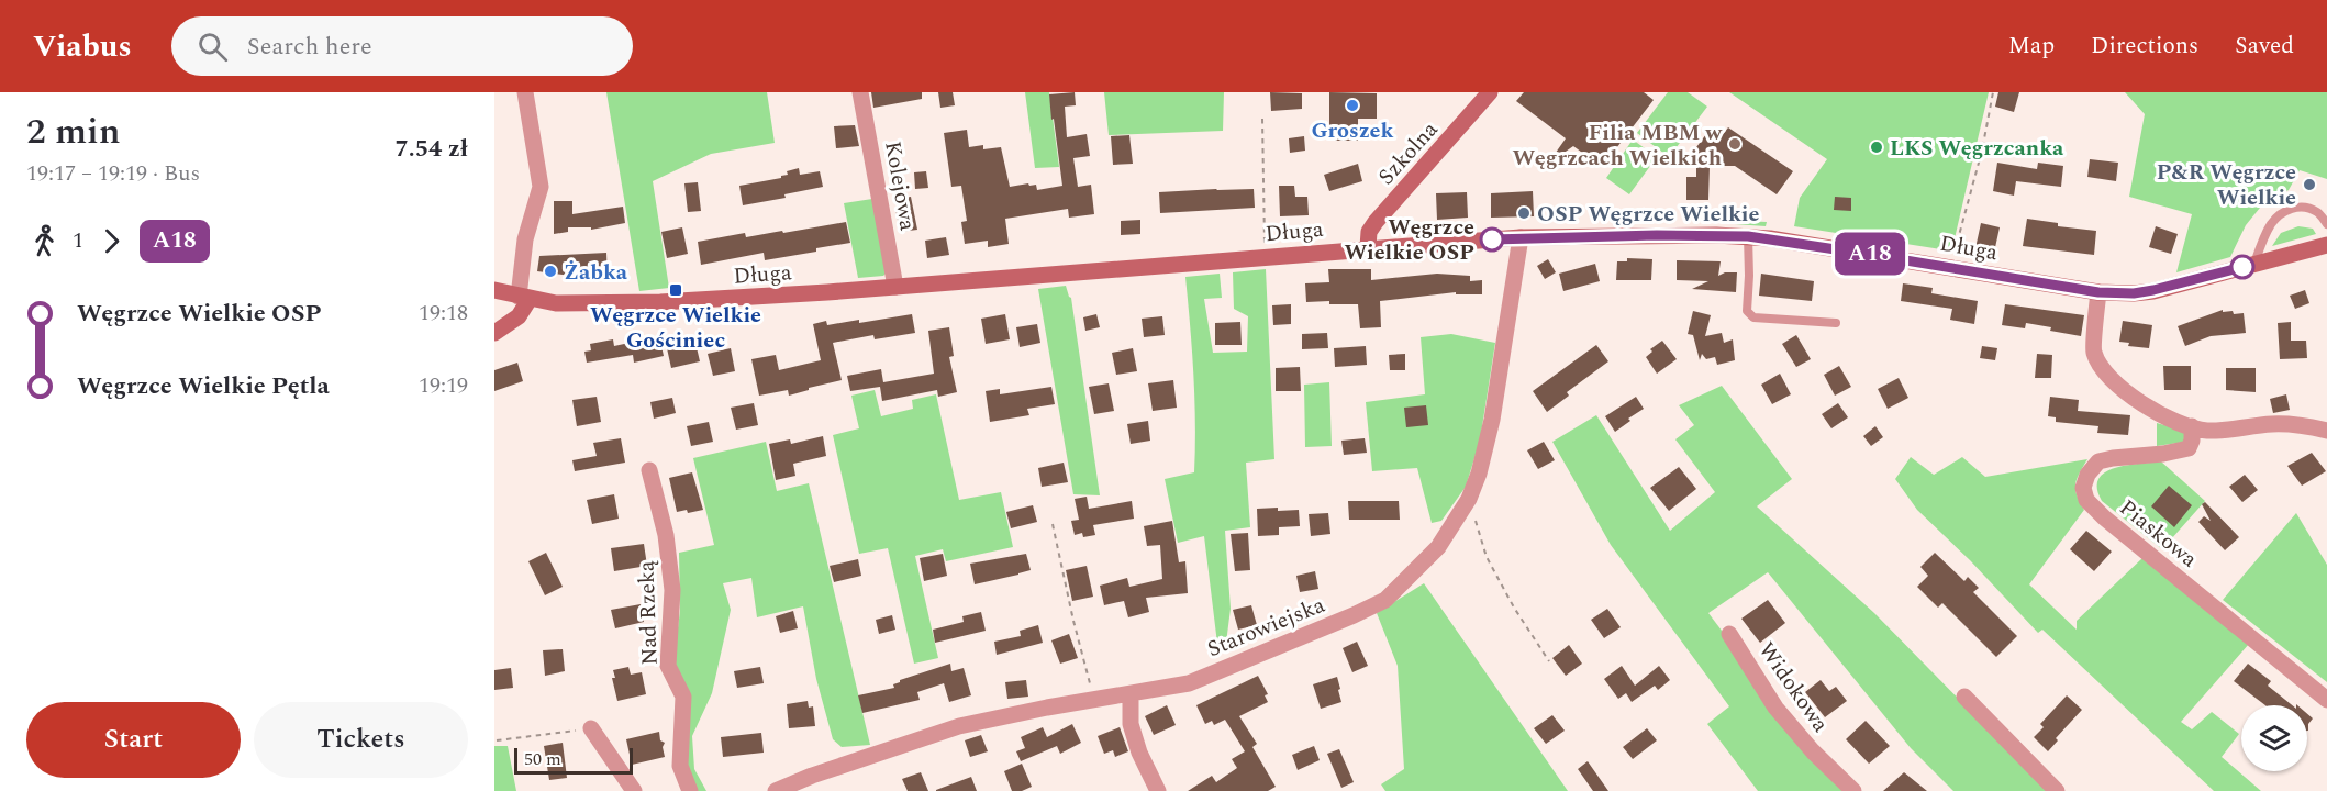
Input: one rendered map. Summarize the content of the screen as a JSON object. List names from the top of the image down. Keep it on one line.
{"streets":{"street":["Szkolna","Kolejowa","Długa","Piaskowa","Nad Rzeką","Starowiejska","Widokowa"]},"crossings":[["Szkolna","Długa"],["Kolejowa","Długa"],["Długa","Starowiejska"]],"places":{"other":["Groszek","Filia MBM w Węgrzcach Wielkich","LKS Węgrzcanka","P&R Węgrzce Wielkie","OSP Węgrzce Wielkie","Węgrzce Wielkie OSP","Żabka"],"transit":["Węgrzce Wielkie Gościniec"]},"lines":["bus line A18"],"scale_bar":"50 m","page":{"header":"Viabus","search":"Search here","nav":["Map","Directions","Saved"],"heading":["2 min","19:17 – 19:19 · Bus","7.54 zł"],"on_map":"A18","legs":["1","A18"],"list":[{"name":"Węgrzce Wielkie OSP","value":"19:18"},{"name":"Węgrzce Wielkie Pętla","value":"19:19"}],"buttons":["Start","Tickets"],"scale":"50 m"}}
